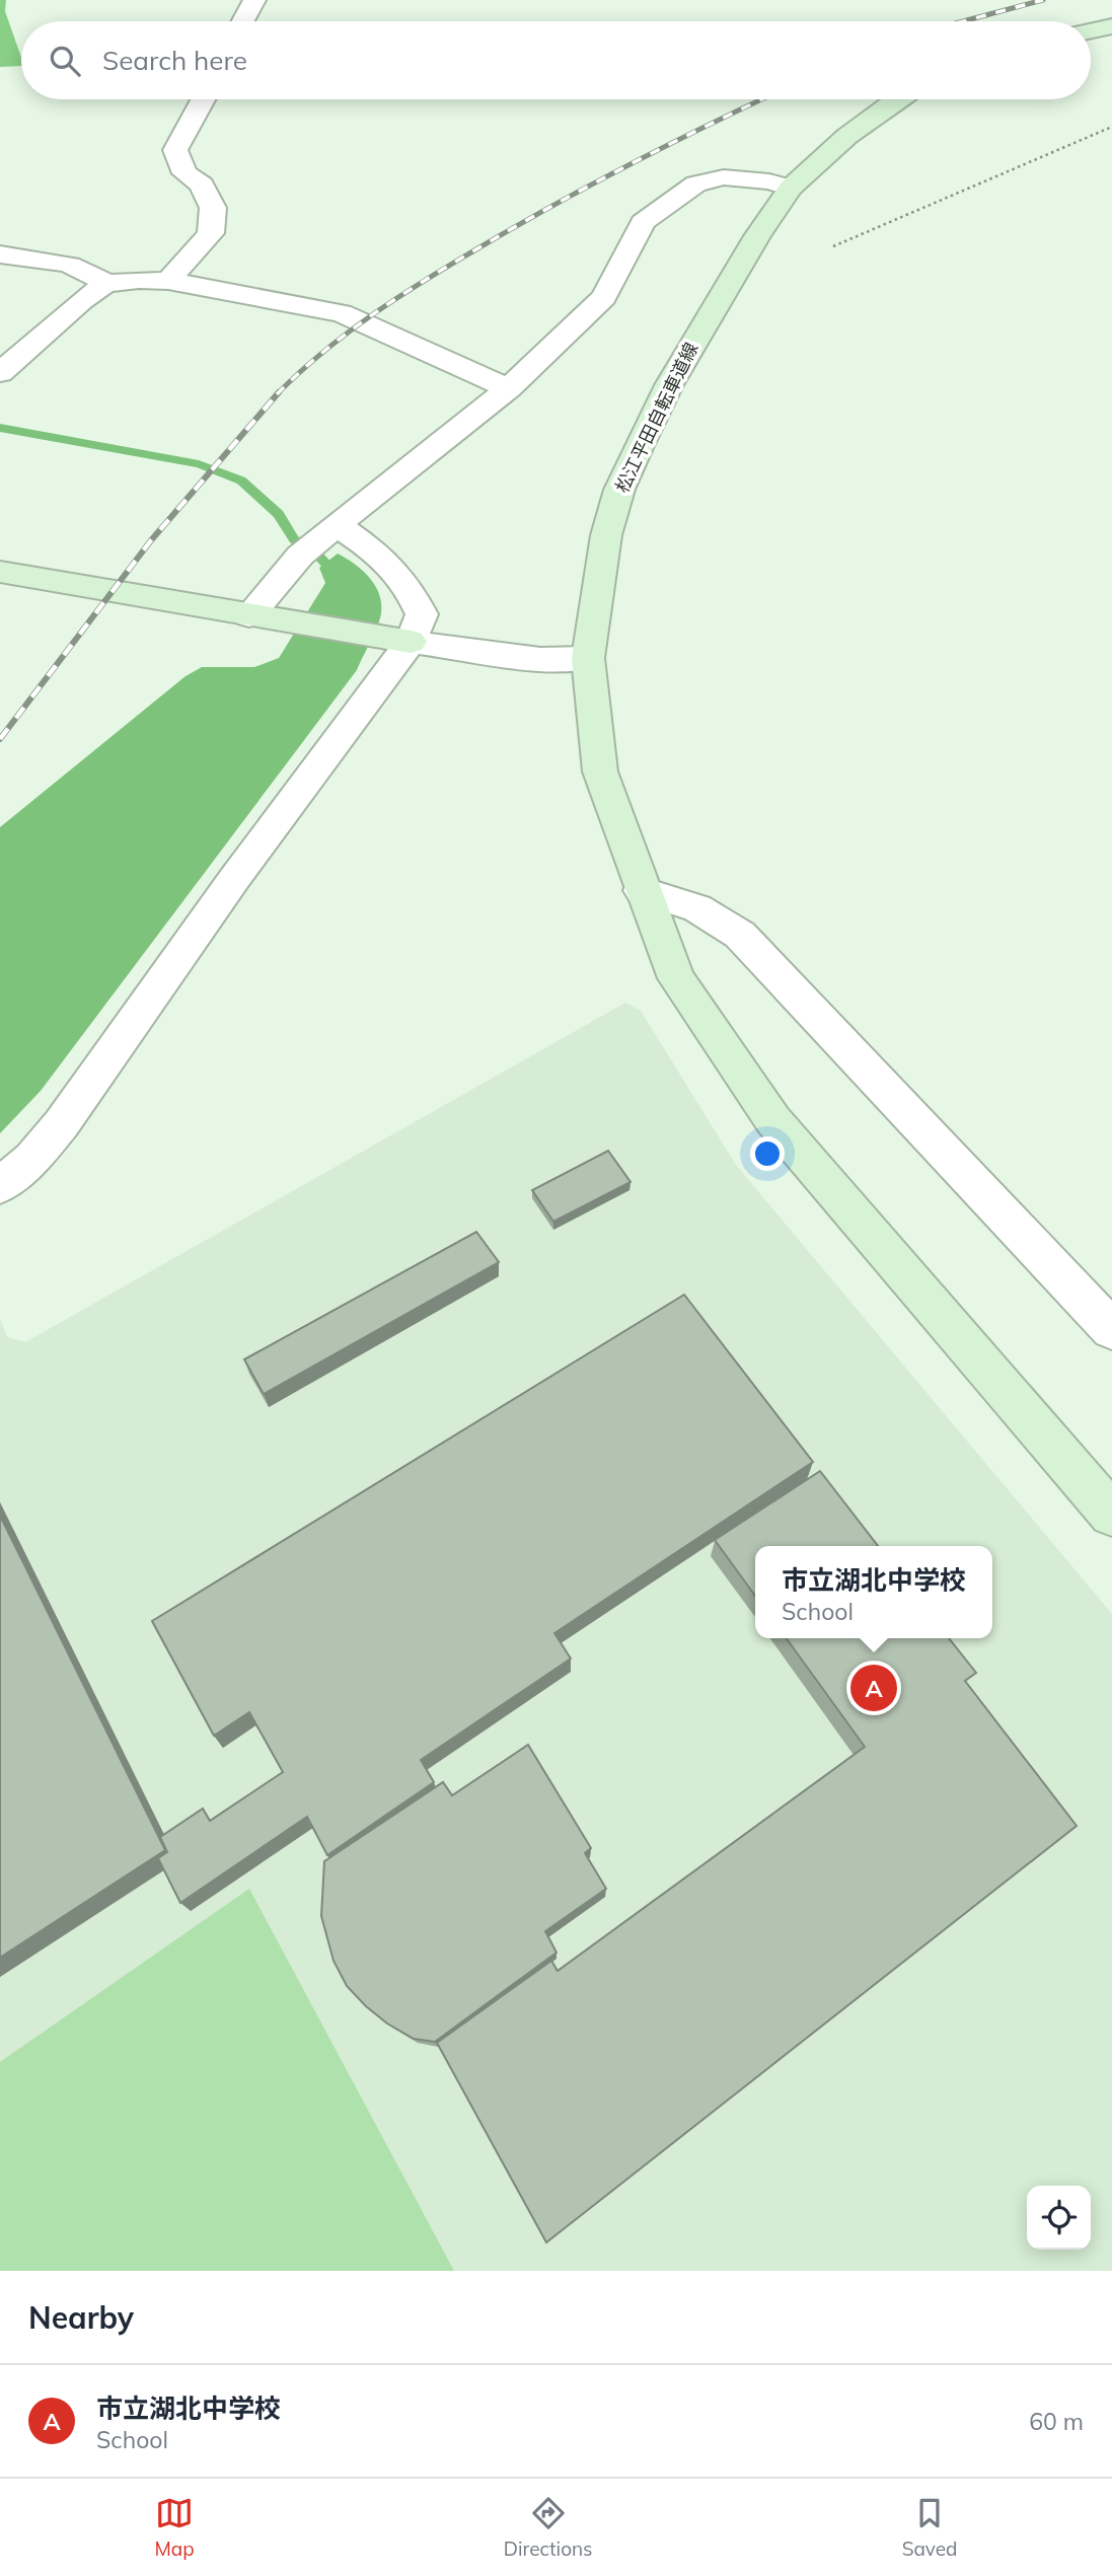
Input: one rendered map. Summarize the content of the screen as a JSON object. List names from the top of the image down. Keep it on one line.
{"streets":{"street":["松江平田自転車道線"]},"page":{"search":"Search here","popup":["市立湖北中学校","School"],"pins":"A","heading":"Nearby","list":[{"mark":"A","name":"市立湖北中学校","note":"School","value":"60 m"}],"nav":["Map","Directions","Saved"]}}
